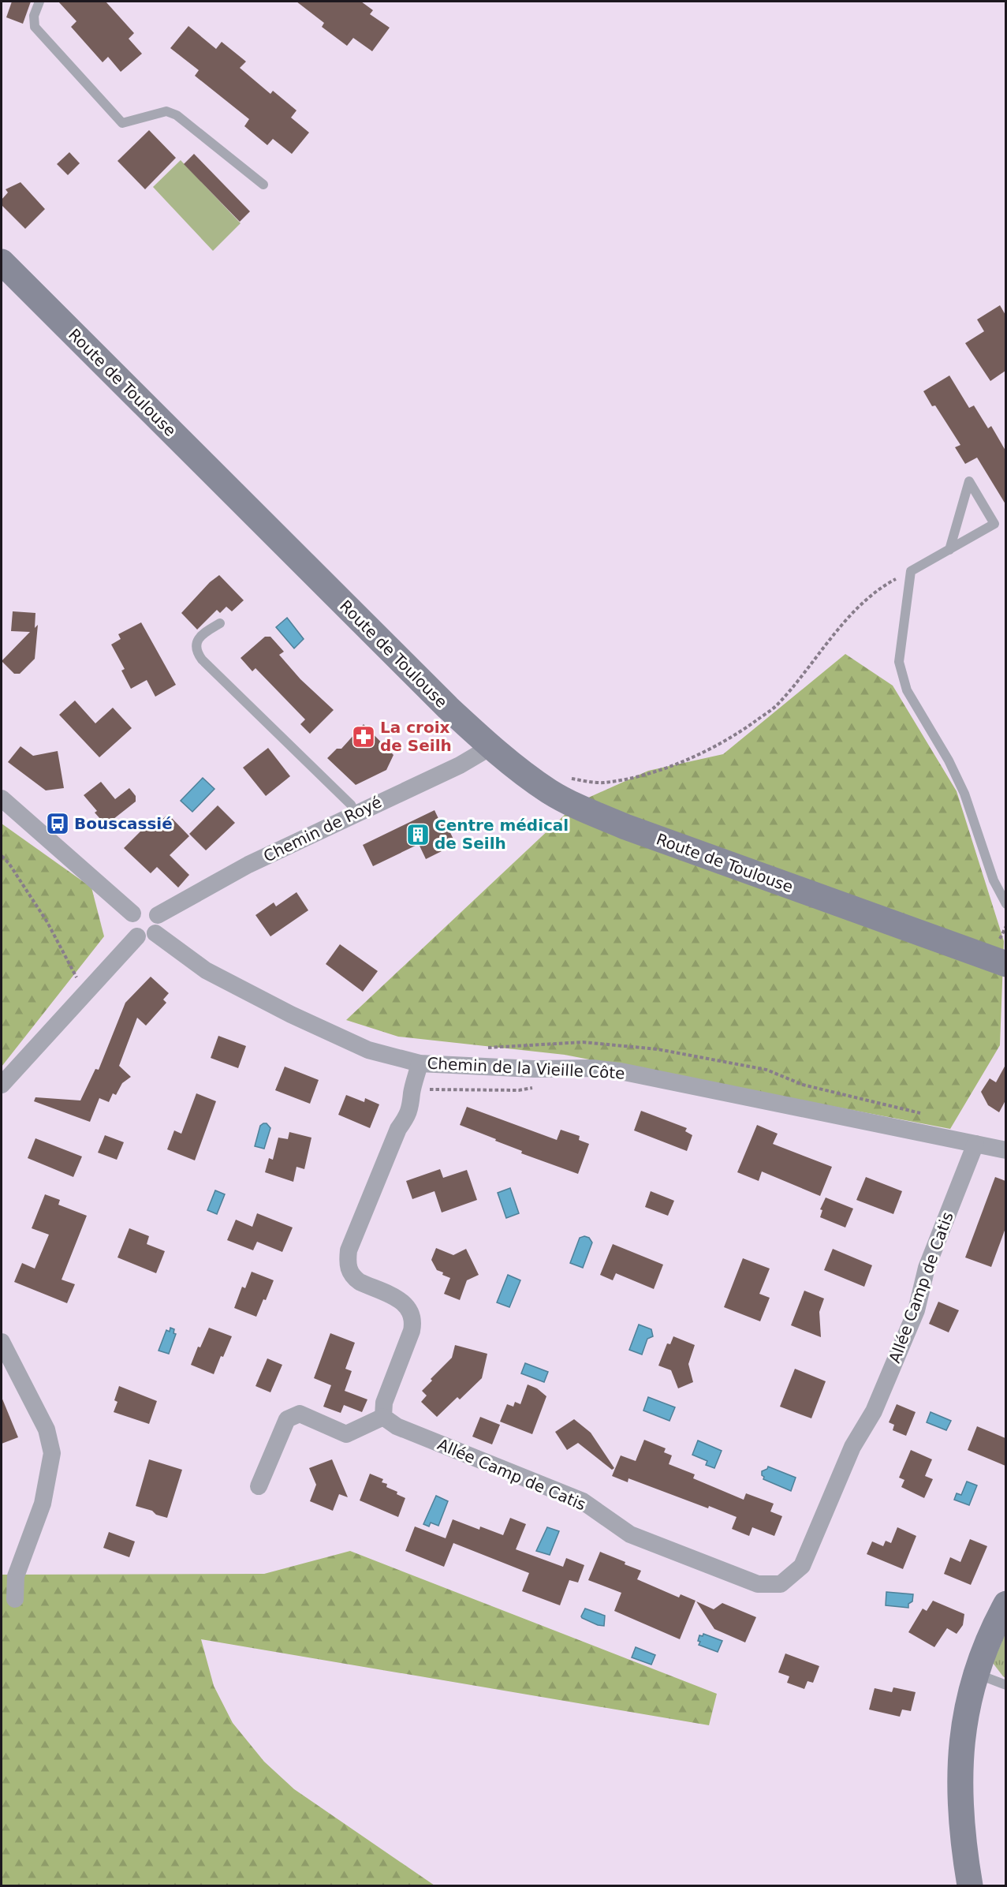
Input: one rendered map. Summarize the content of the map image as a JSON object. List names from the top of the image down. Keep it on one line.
{"streets":{"main road":["Route de Toulouse"],"street":["Chemin de Royé","Chemin de la Vieille Côte","Allée Camp de Catis"]},"crossings":[["Route de Toulouse","Chemin de Royé"],["Chemin de Royé","Chemin de la Vieille Côte"],["Chemin de la Vieille Côte","Allée Camp de Catis"]],"places":{"pharmacy":["La croix de Seilh"],"bus stop":["Bouscassié"],"building":["Centre médical de Seilh"]}}
